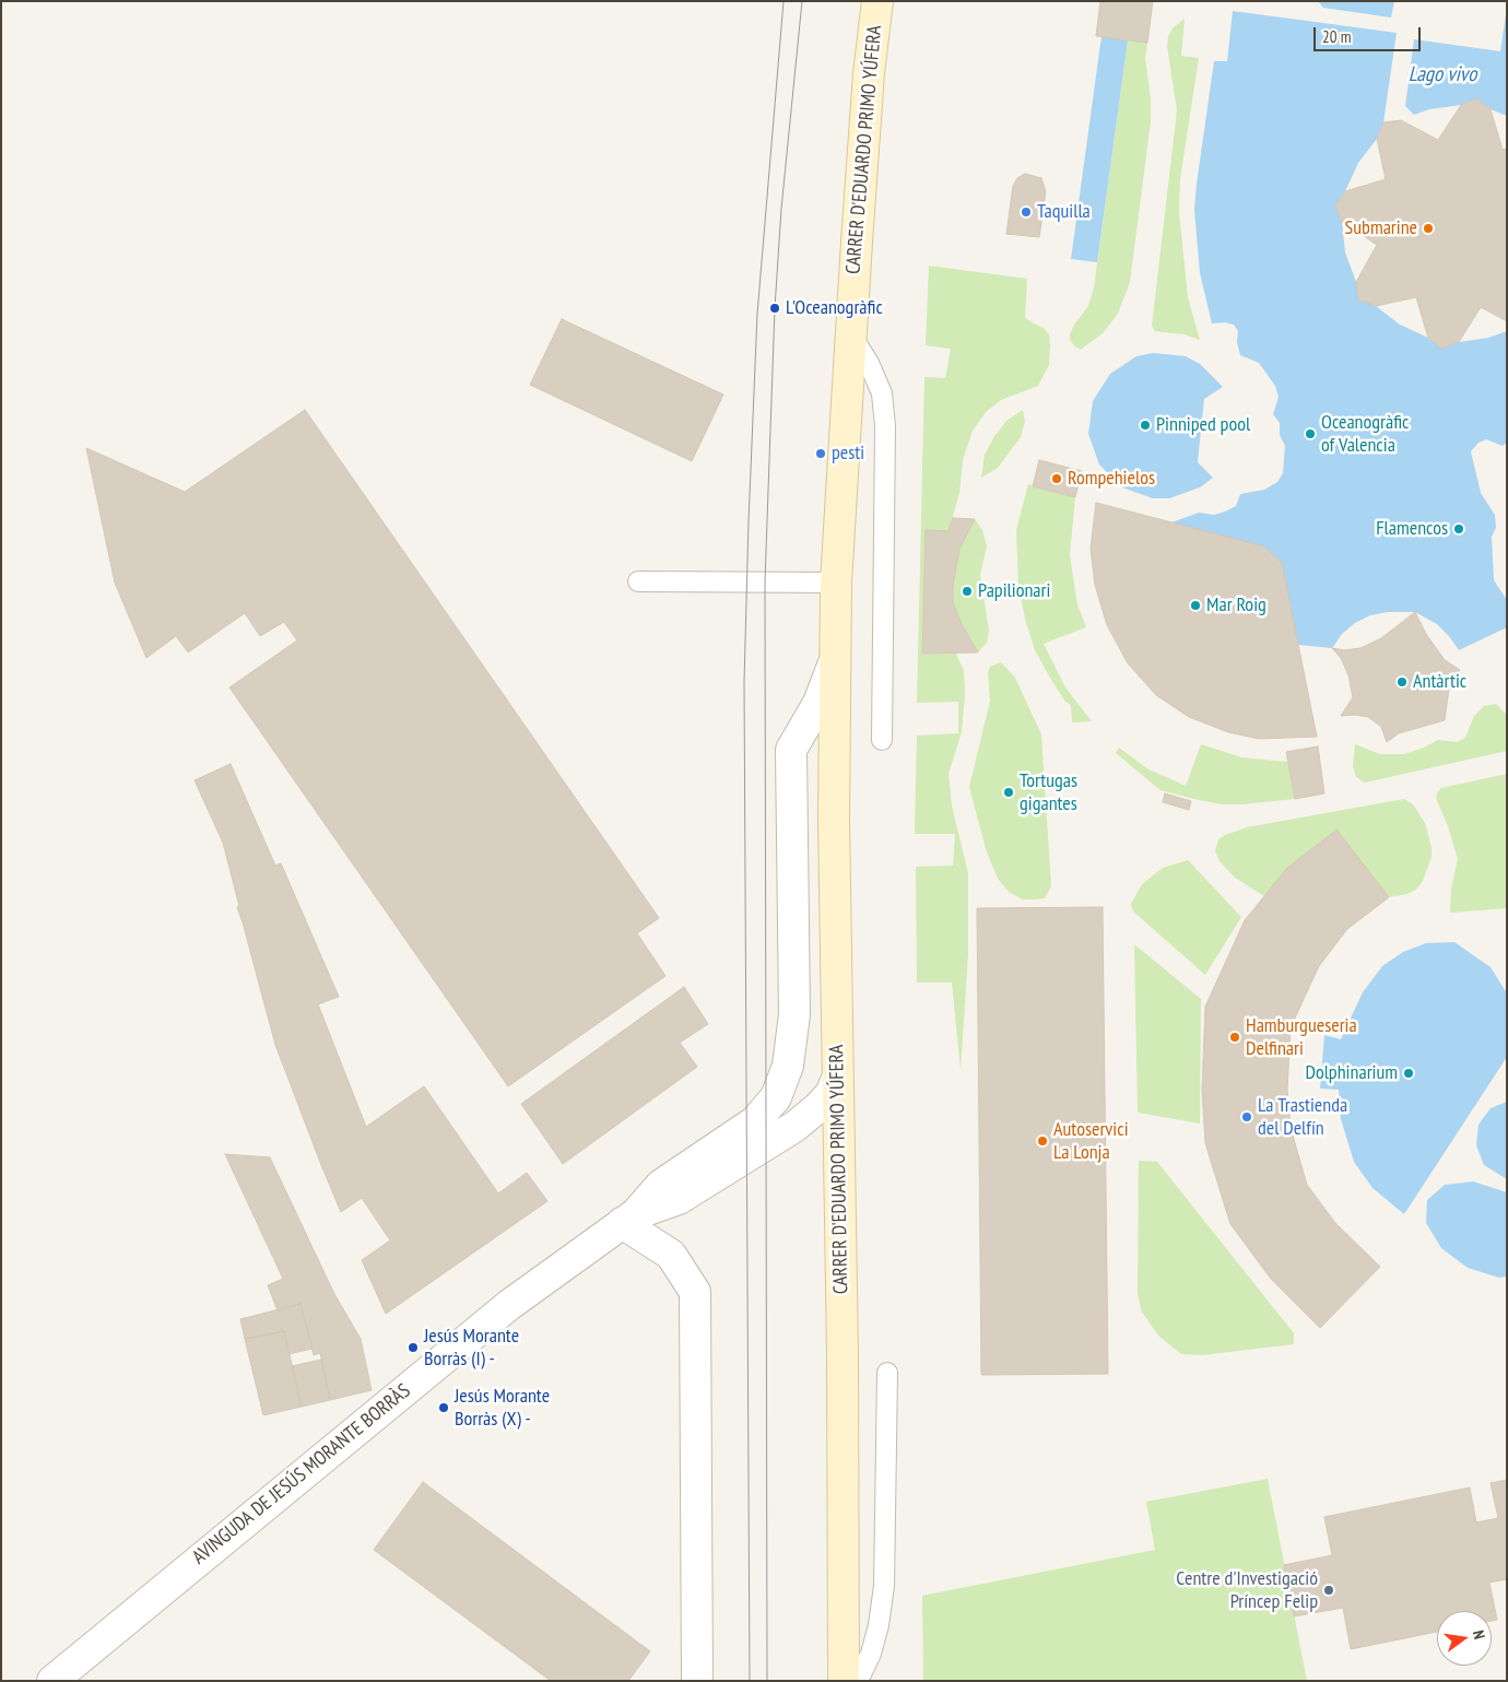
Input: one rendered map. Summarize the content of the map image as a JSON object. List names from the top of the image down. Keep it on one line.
{"streets":{"main road":["CARRER D'EDUARDO PRIMO YÚFERA"],"street":["AVINGUDA DE JESÚS MORANTE BORRÀS"]},"crossings":[["CARRER D'EDUARDO PRIMO YÚFERA","AVINGUDA DE JESÚS MORANTE BORRÀS"]],"water":["Lago vivo"],"places":["Taquilla","Submarine","L'Oceanogràfic","Pinniped pool","Oceanogràfic of Valencia","pesti","Rompehielos","Flamencos","Papilionari","Mar Roig","Antàrtic","Tortugas gigantes","Hamburgueseria Delfinari","Dolphinarium","La Trastienda del Delfín","Autoservici La Lonja","Jesús Morante Borràs (I) -","Jesús Morante Borràs (X) -","Centre d'Investigació Príncep Felip"],"scale_bar":"20 m","north":"right"}
